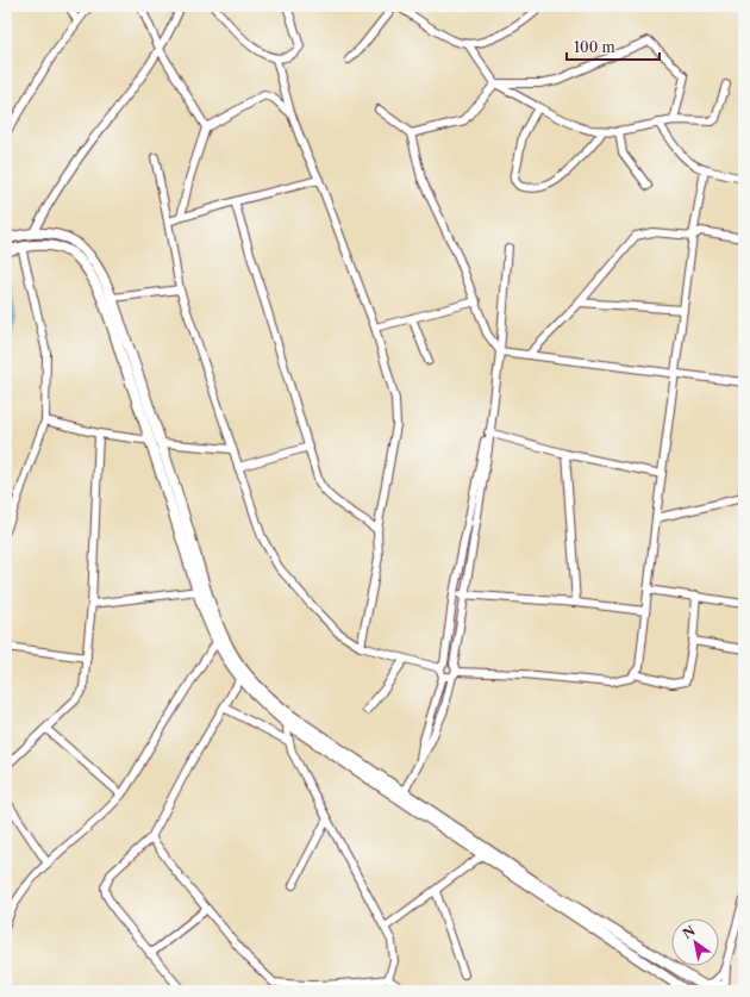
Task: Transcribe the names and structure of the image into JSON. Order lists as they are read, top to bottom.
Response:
{
  "scale_bar": "100 m",
  "north": "top left"
}
